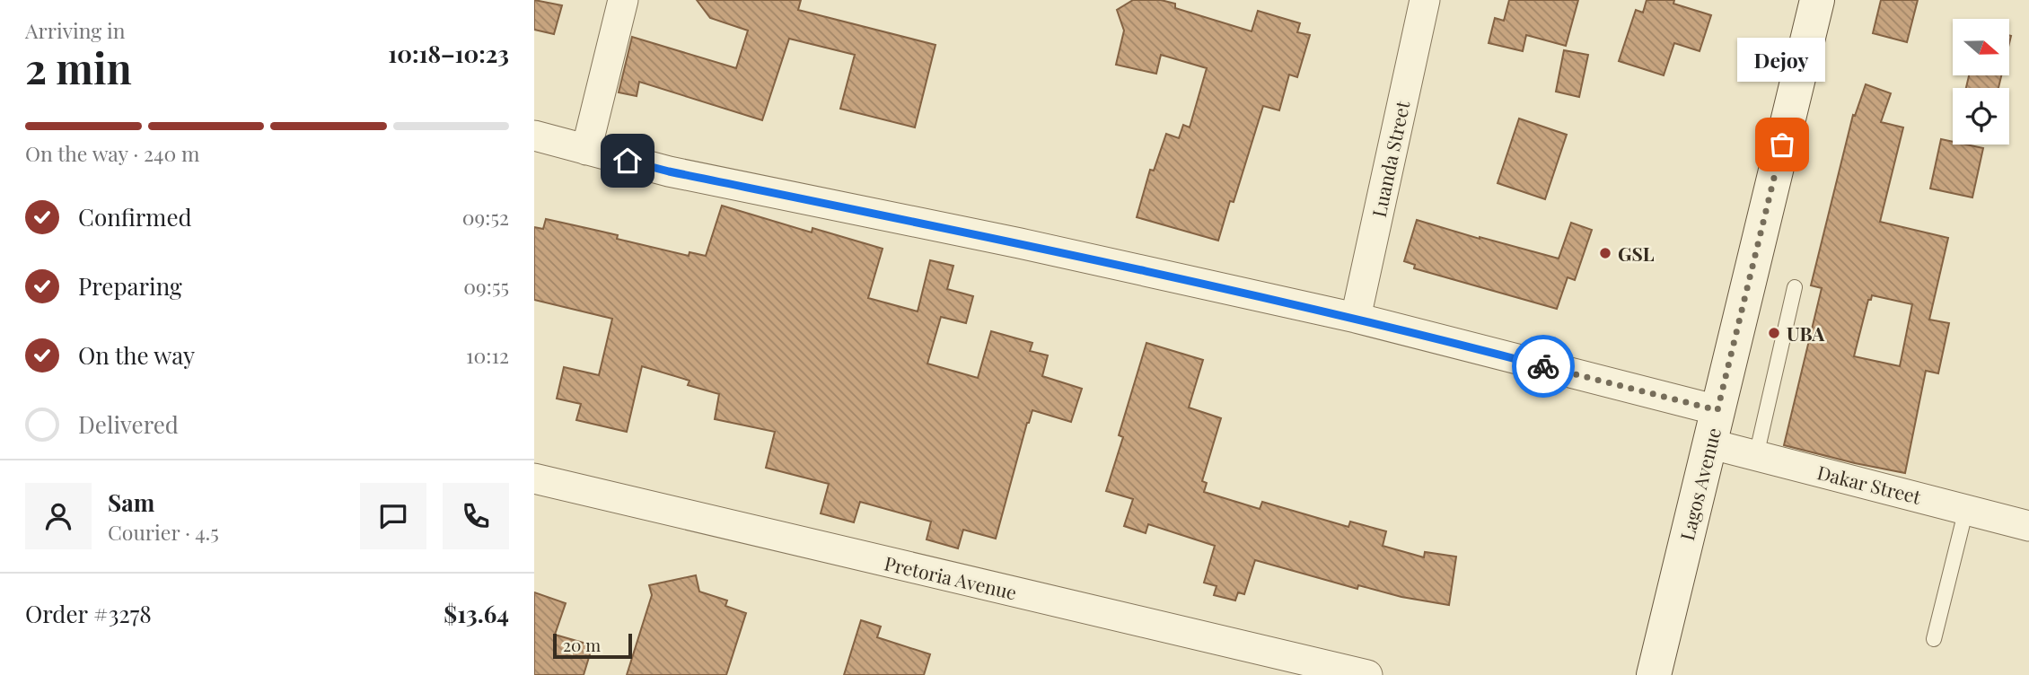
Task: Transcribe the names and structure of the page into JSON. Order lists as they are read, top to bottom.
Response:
{
  "streets": {
    "street": [
      "Luanda Street",
      "Lagos Avenue",
      "Dakar Street",
      "Pretoria Avenue"
    ]
  },
  "crossings": [
    ["Lagos Avenue", "Dakar Street"]
  ],
  "places": ["Dejoy", "GSL", "UBA"],
  "scale_bar": "20 m",
  "north": "right",
  "page": {
    "heading": ["2 min", "Arriving in", "10:18–10:23"],
    "panel": [
      "Sam",
      "Courier · 4.5",
      "Order #3278",
      "$13.64"
    ],
    "bubble": "Dejoy",
    "bar": "On the way · 240 m",
    "list": [
      ["Confirmed", "09:52"],
      ["Preparing", "09:55"],
      ["On the way", "10:12"],
      "Delivered"
    ],
    "scale": "20 m"
  }
}
